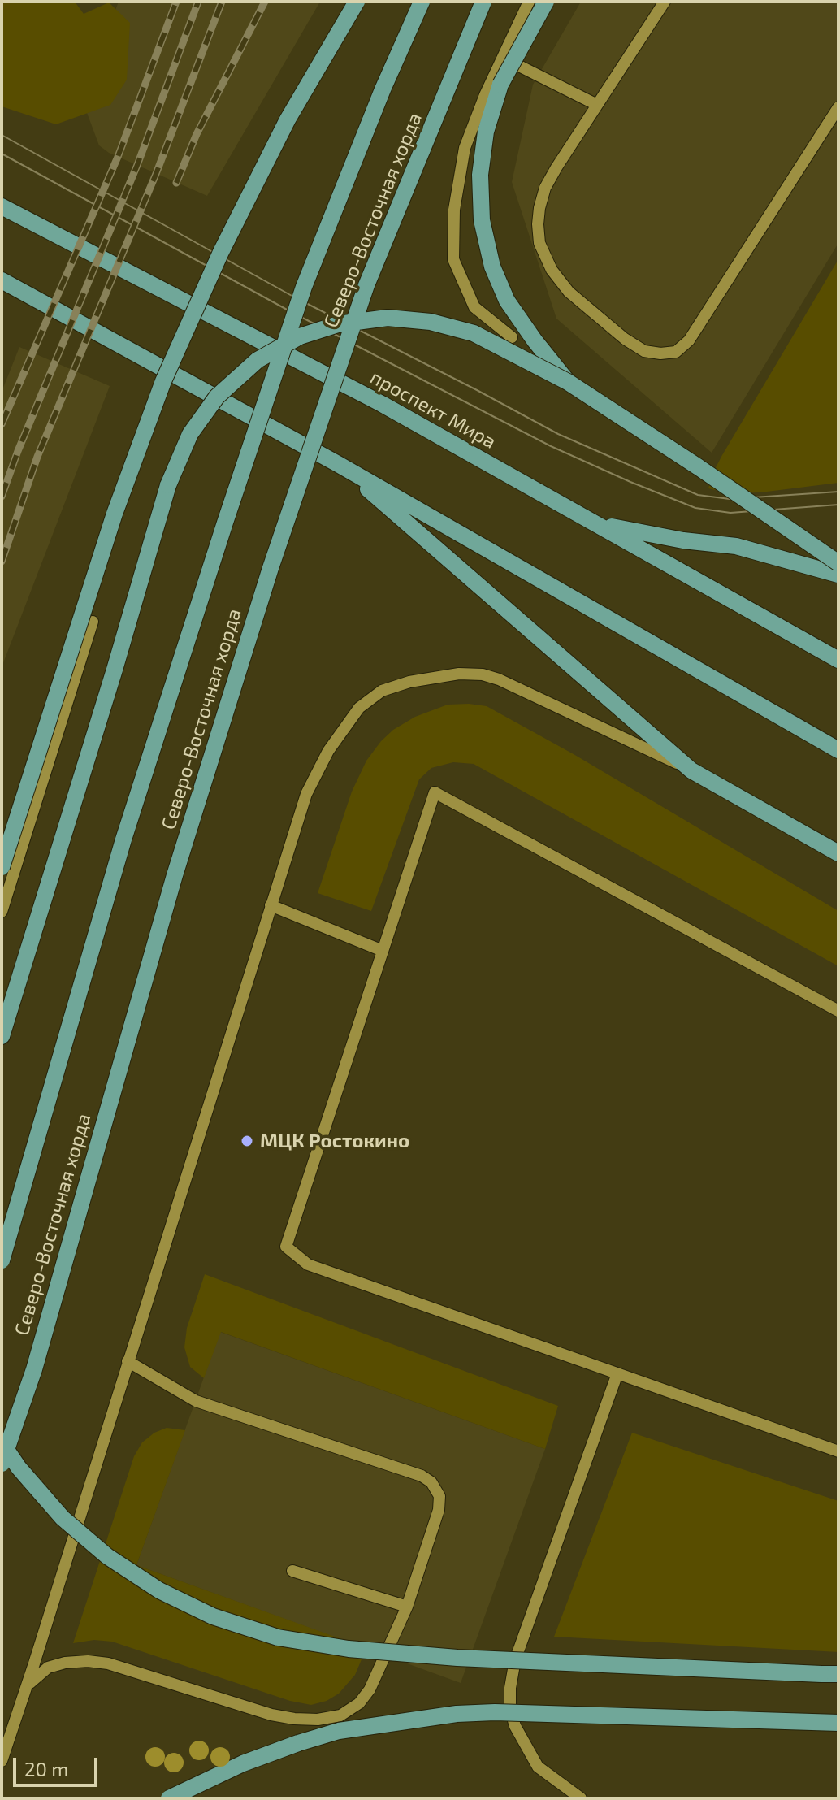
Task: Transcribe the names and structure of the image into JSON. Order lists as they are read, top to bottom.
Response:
{
  "streets": {
    "main road": ["Северо-Восточная хорда", "проспект Мира"]
  },
  "places": ["МЦК Ростокино"],
  "scale_bar": "20 m"
}
